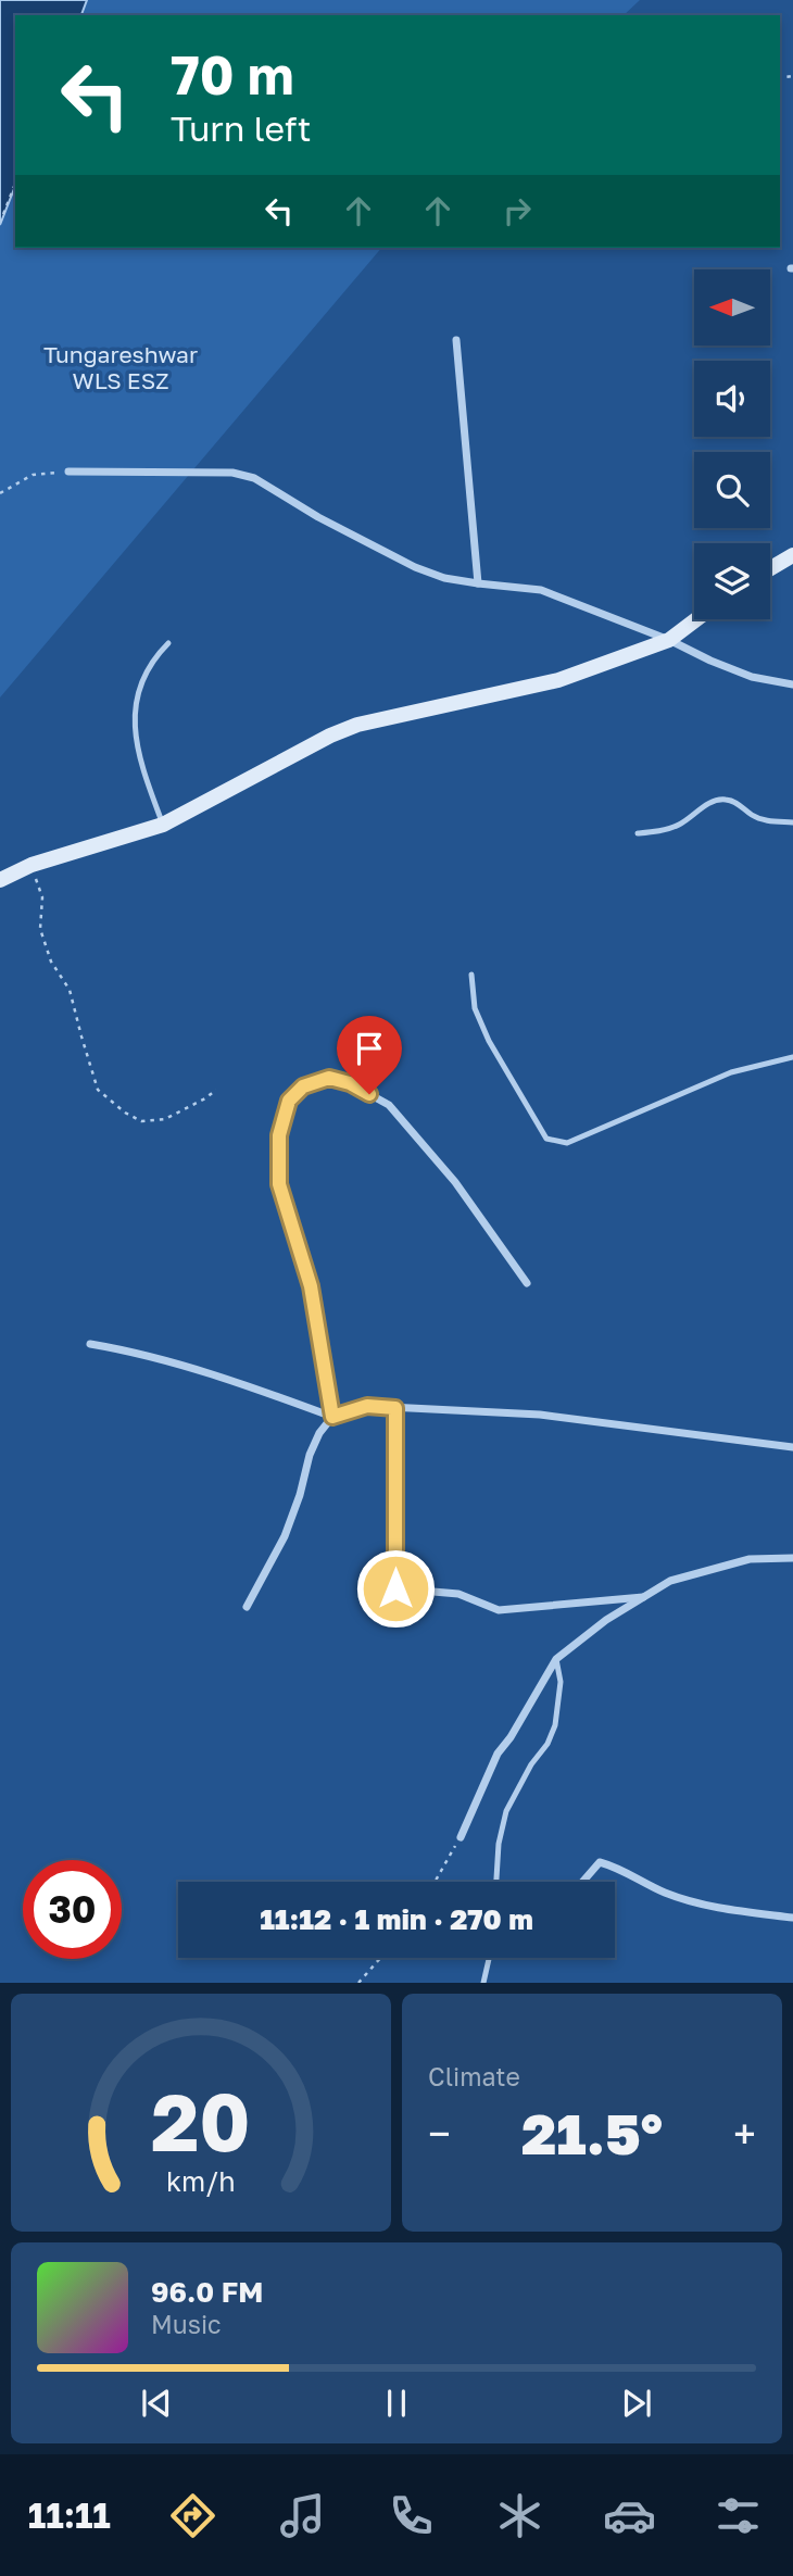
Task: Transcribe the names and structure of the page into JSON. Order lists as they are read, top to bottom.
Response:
{
  "parks": ["Tungareshwar WLS ESZ"],
  "north": "left",
  "page": {
    "turn": ["70 m", "Turn left"],
    "limit": "30",
    "trip": "11:12 · 1 min · 270 m",
    "tile": "Climate",
    "heat": ["−", "21.5°", "+"],
    "song": ["96.0 FM", "Music"],
    "tabs": "11:11",
    "gauge": ["20", "km/h"]
  }
}
